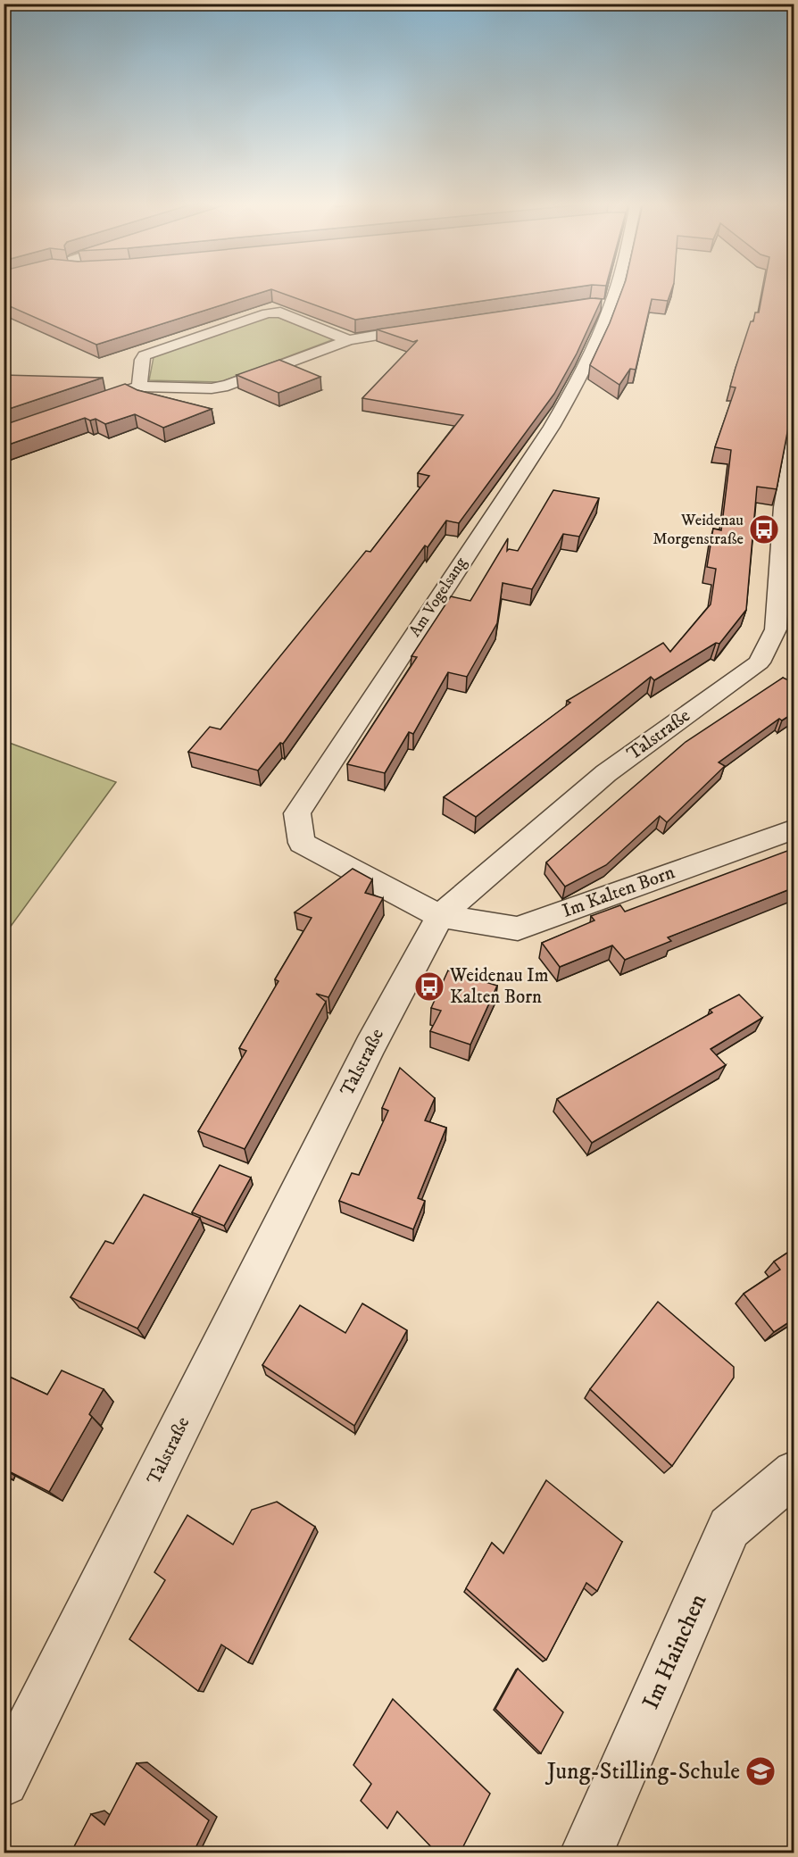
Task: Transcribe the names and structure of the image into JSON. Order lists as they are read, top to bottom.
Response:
{
  "streets": {
    "street": [
      "Am Vogelsang",
      "Talstraße",
      "Im Kalten Born",
      "Im Hainchen"
    ]
  },
  "crossings": [
    ["Am Vogelsang", "Talstraße"],
    ["Am Vogelsang", "Im Kalten Born"],
    ["Talstraße", "Im Kalten Born"]
  ],
  "places": {
    "bus stop": ["Weidenau Morgenstraße", "Weidenau Im Kalten Born"],
    "school or university": ["Jung-Stilling-Schule"]
  }
}
